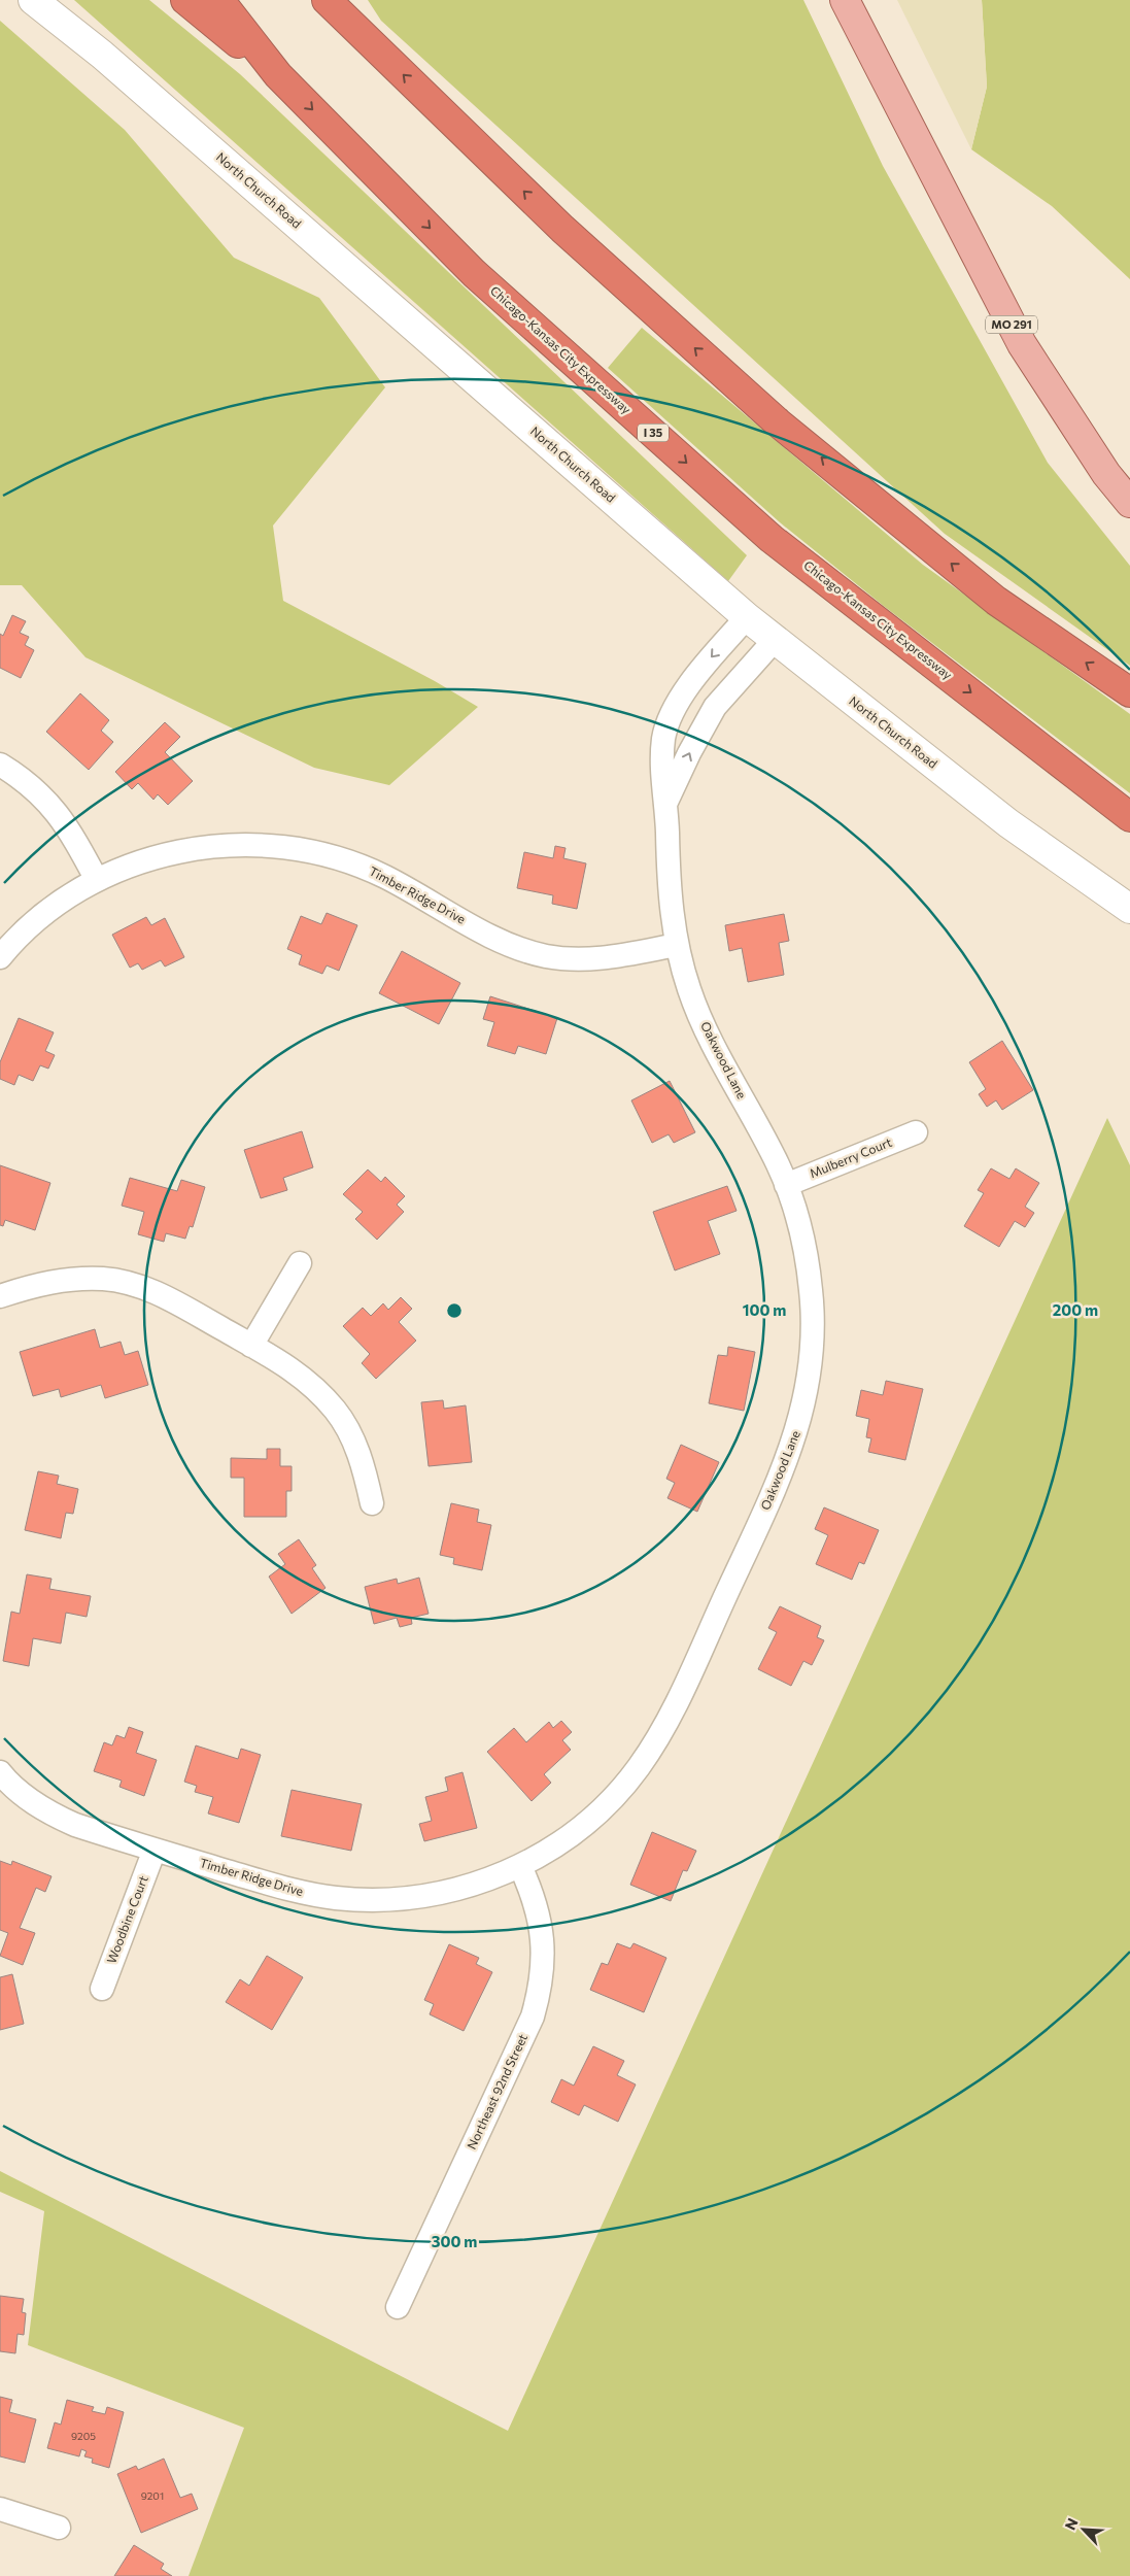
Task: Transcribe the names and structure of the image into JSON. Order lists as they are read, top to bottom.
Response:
{
  "streets": {
    "highway": ["Chicago-Kansas City Expressway", "I 35"],
    "main road": ["North Church Road", "MO 291"],
    "street": [
      "Timber Ridge Drive",
      "Oakwood Lane",
      "Mulberry Court",
      "Woodbine Court",
      "Northeast 92nd Street"
    ]
  },
  "crossings": [
    ["North Church Road", "Oakwood Lane"],
    ["Timber Ridge Drive", "Oakwood Lane"],
    ["Timber Ridge Drive", "Woodbine Court"],
    ["Timber Ridge Drive", "Northeast 92nd Street"],
    ["Oakwood Lane", "Mulberry Court"],
    ["Oakwood Lane", "Northeast 92nd Street"]
  ],
  "house_numbers": ["9205", "9201"],
  "north": "top left",
  "rings": ["100 m", "200 m", "300 m"]
}
